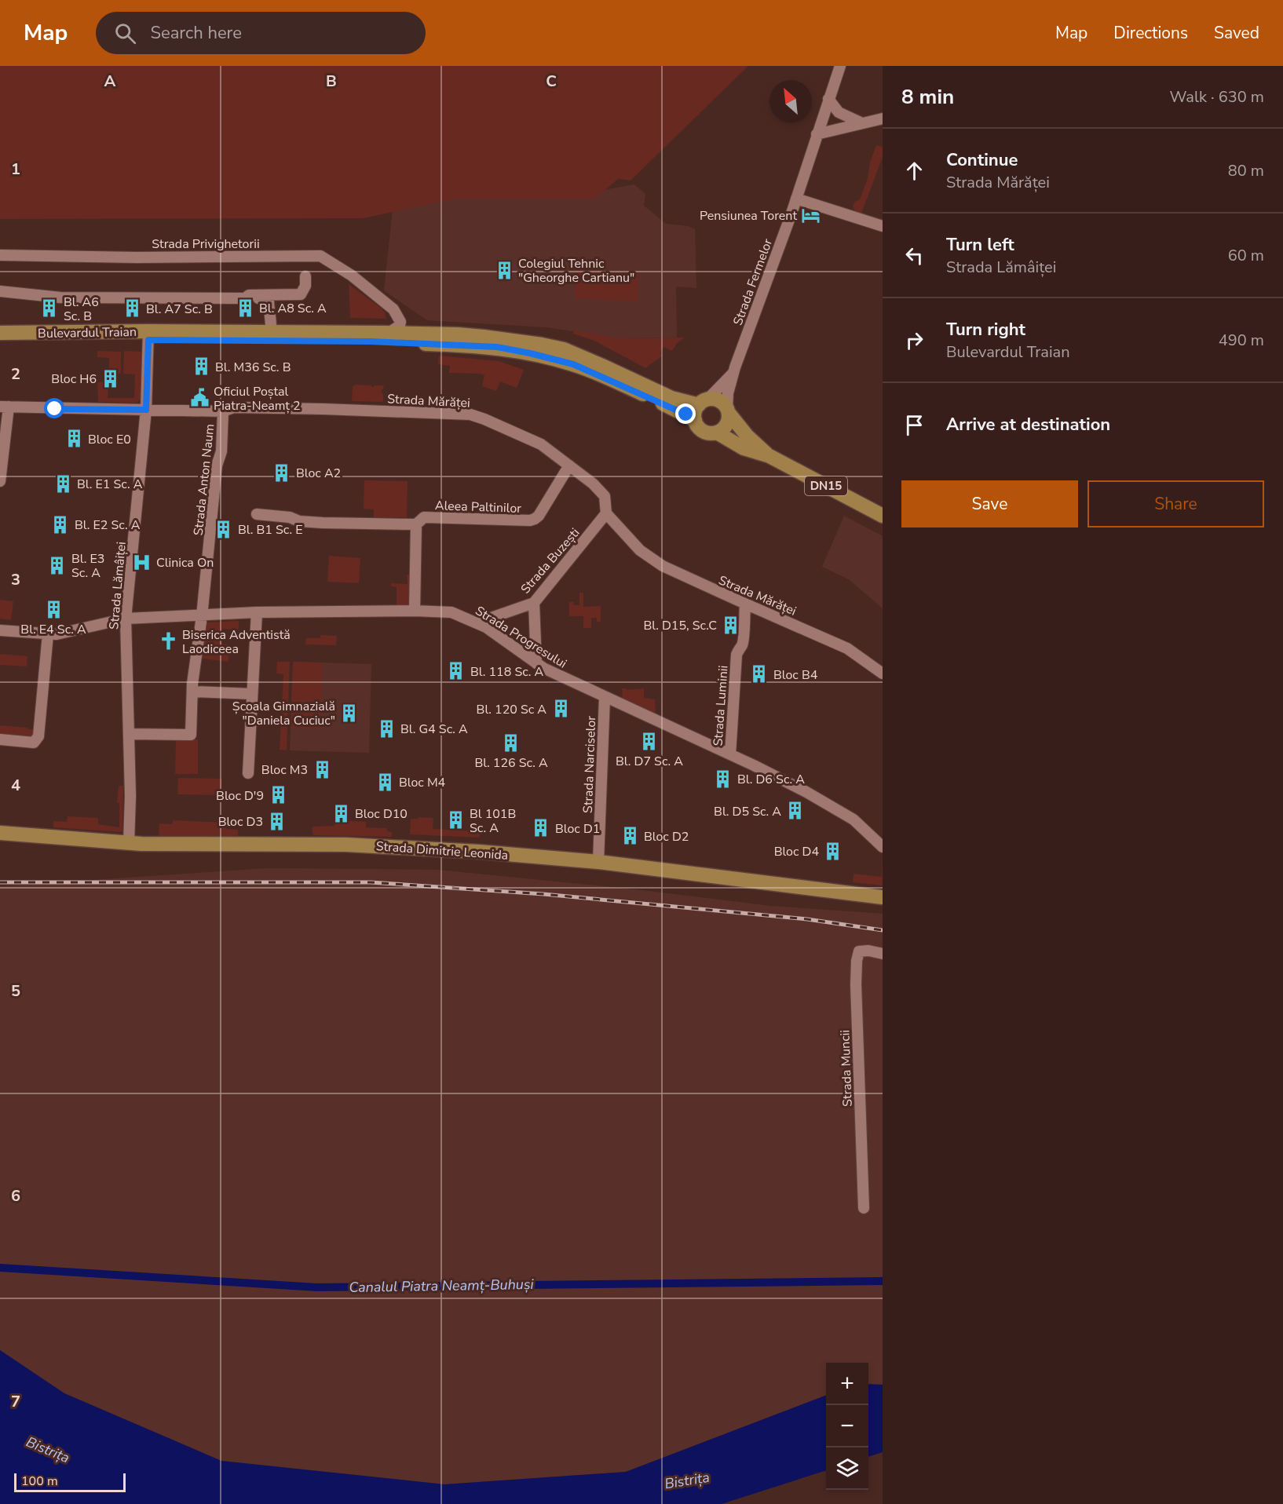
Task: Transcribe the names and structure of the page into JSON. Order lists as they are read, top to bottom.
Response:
{
  "streets": {
    "main road": ["Bulevardul Traian", "DN15", "Strada Dimitrie Leonida"],
    "street": [
      "Strada Privighetorii",
      "Strada Fermelor",
      "Strada Mărăței",
      "Strada Anton Naum",
      "Aleea Paltinilor",
      "Strada Buzești",
      "Strada Lămâiței",
      "Strada Progresului",
      "Strada Luminii",
      "Strada Narciselor",
      "Strada Muncii"
    ]
  },
  "crossings": [
    ["Strada Privighetorii", "Bulevardul Traian"],
    ["Strada Fermelor", "Bulevardul Traian"],
    ["Strada Fermelor", "DN15"],
    ["Bulevardul Traian", "DN15"],
    ["Bulevardul Traian", "Strada Lămâiței"],
    ["Strada Mărăței", "Strada Anton Naum"],
    ["Strada Mărăței", "Aleea Paltinilor"],
    ["Strada Mărăței", "Strada Buzești"],
    ["Strada Mărăței", "Strada Lămâiței"],
    ["Strada Mărăței", "Strada Luminii"],
    ["Strada Anton Naum", "Strada Lămâiței"],
    ["Strada Anton Naum", "Strada Progresului"],
    ["Strada Buzești", "Strada Progresului"],
    ["Strada Lămâiței", "Strada Progresului"],
    ["Strada Lămâiței", "Strada Dimitrie Leonida"],
    ["Strada Progresului", "Strada Luminii"],
    ["Strada Progresului", "Strada Narciselor"],
    ["Strada Narciselor", "Strada Dimitrie Leonida"]
  ],
  "water": ["Canalul Piatra Neamț-Buhuși", "Bistrița"],
  "places": {
    "hotel": ["Pensiunea Torent"],
    "building": [
      "Colegiul Tehnic \"Gheorghe Cartianu\"",
      "Bl. A8 Sc. A",
      "Bl. A6 Sc. B",
      "Bl. A7 Sc. B",
      "Bl. M36 Sc. B",
      "Bloc H6",
      "Bloc E0",
      "Bloc A2",
      "Bl. E1 Sc. A",
      "Bl. E2 Sc. A",
      "Bl. B1 Sc. E",
      "Bl. E3 Sc. A",
      "Bl. E4 Sc. A",
      "Bl. D15, Sc.C",
      "Bl. 118 Sc. A",
      "Bloc B4",
      "Bl. 120 Sc A",
      "Școala Gimnazială \"Daniela Cuciuc\"",
      "Bl. G4 Sc. A",
      "Bl. D7 Sc. A",
      "Bl. 126 Sc. A",
      "Bloc M3",
      "Bl. D6 Sc. A",
      "Bloc M4",
      "Bloc D'9",
      "Bl. D5 Sc. A",
      "Bloc D10",
      "Bl 101B Sc. A",
      "Bloc D3",
      "Bloc D1",
      "Bloc D2",
      "Bloc D4"
    ],
    "public building": ["Oficiul Poștal Piatra-Neamț 2"],
    "hospital": ["Clinica On"],
    "church": ["Biserica Adventistă Laodiceea"]
  },
  "scale_bar": "100 m",
  "north": "top left",
  "page": {
    "header": "Map",
    "search": "Search here",
    "nav": ["Map", "Directions", "Saved"],
    "heading": ["8 min", "Walk · 630 m"],
    "list": [
      ["Continue", "Strada Mărăței", "80 m"],
      ["Turn left", "Strada Lămâiței", "60 m"],
      ["Turn right", "Bulevardul Traian", "490 m"],
      "Arrive at destination"
    ],
    "buttons": ["Save", "Share"],
    "map_buttons": ["+", "−"],
    "scale": "100 m"
  },
  "grid": {
    "columns": ["A", "B", "C"],
    "rows": [
      "1",
      "2",
      "3",
      "4",
      "5",
      "6",
      "7"
    ]
  }
}
